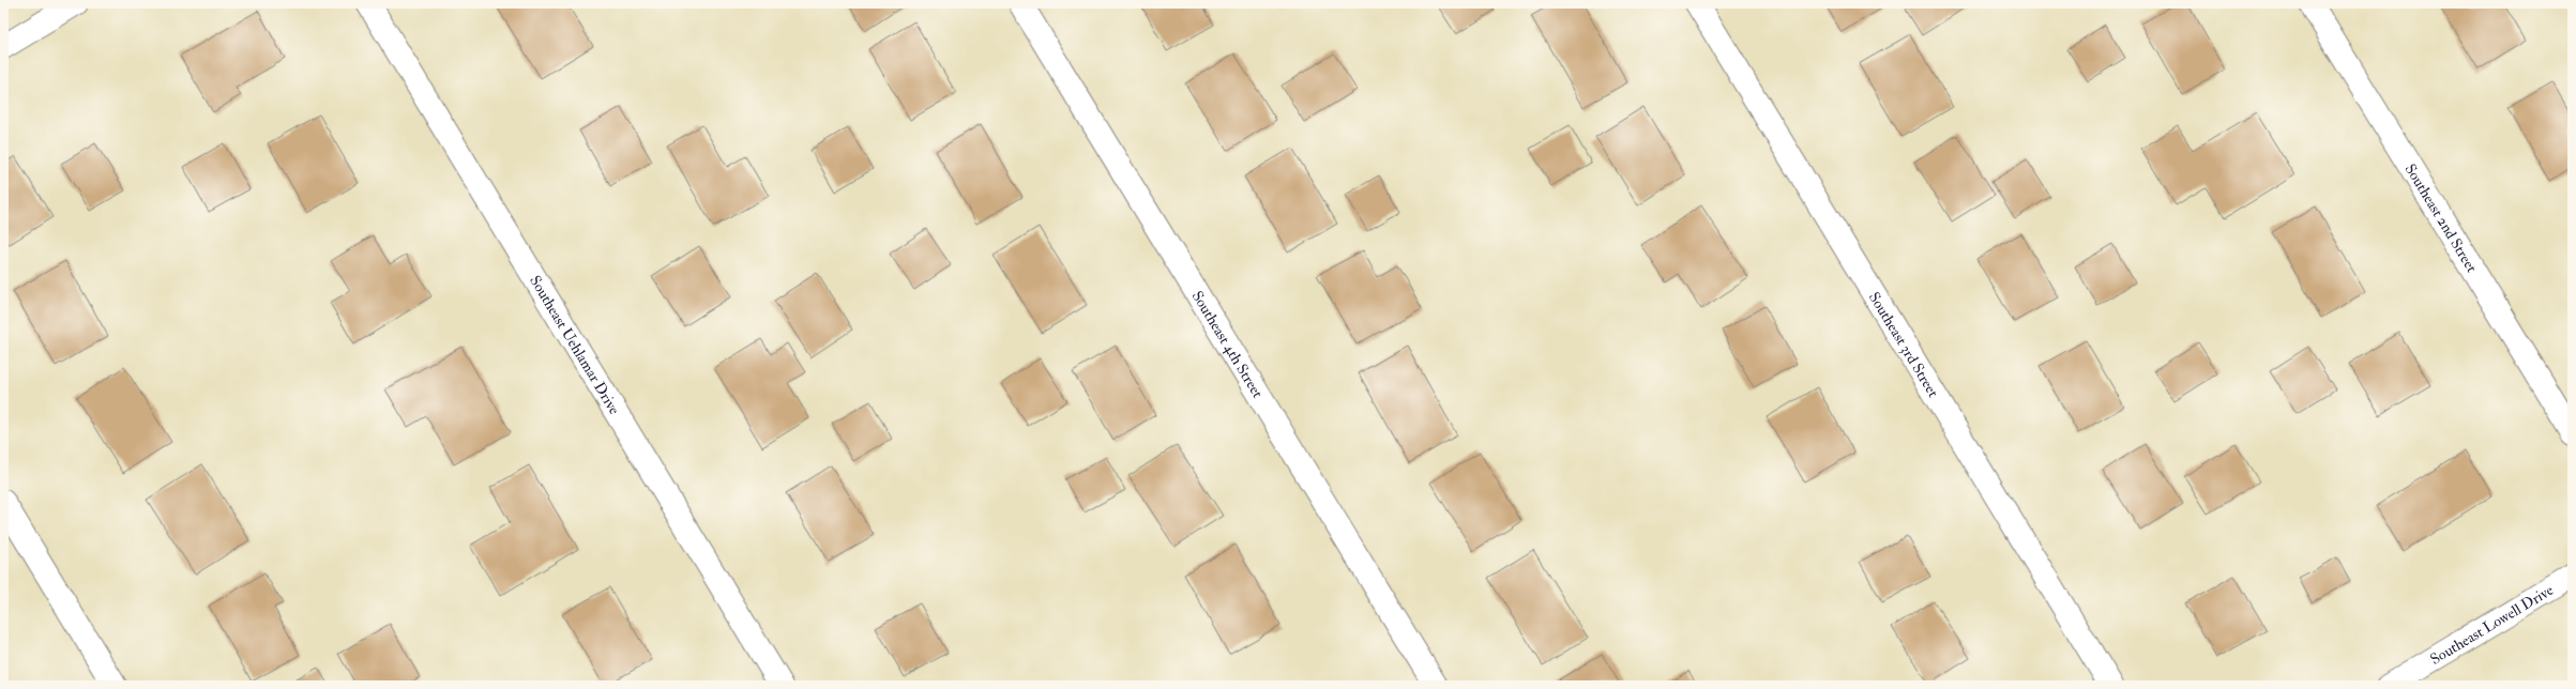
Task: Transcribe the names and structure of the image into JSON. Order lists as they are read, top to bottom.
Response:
{
  "streets": {
    "street": [
      "Southeast 2nd Street",
      "Southeast Uehlamar Drive",
      "Southeast 4th Street",
      "Southeast 3rd Street",
      "Southeast Lowell Drive"
    ]
  }
}
